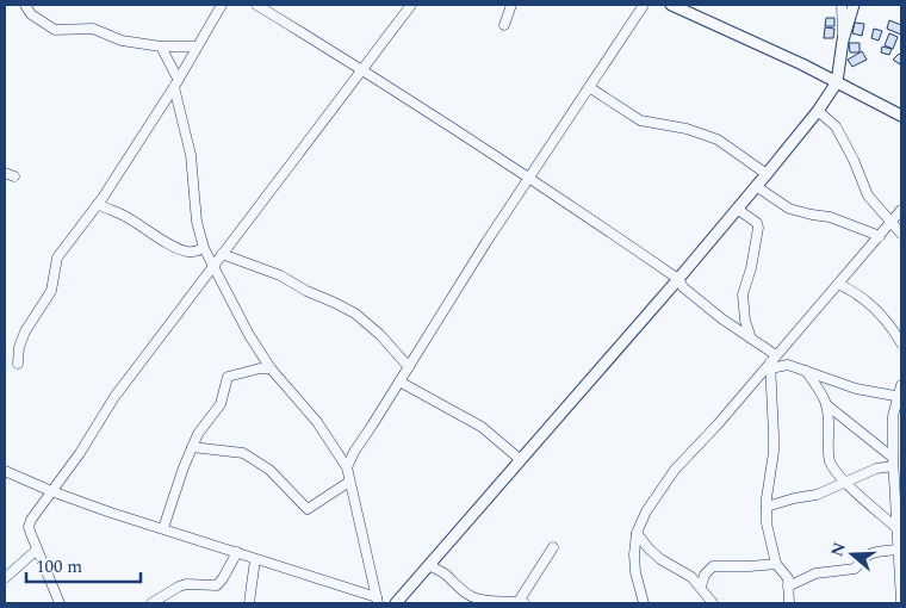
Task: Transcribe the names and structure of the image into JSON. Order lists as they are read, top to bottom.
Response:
{
  "scale_bar": "100 m",
  "north": "left"
}
